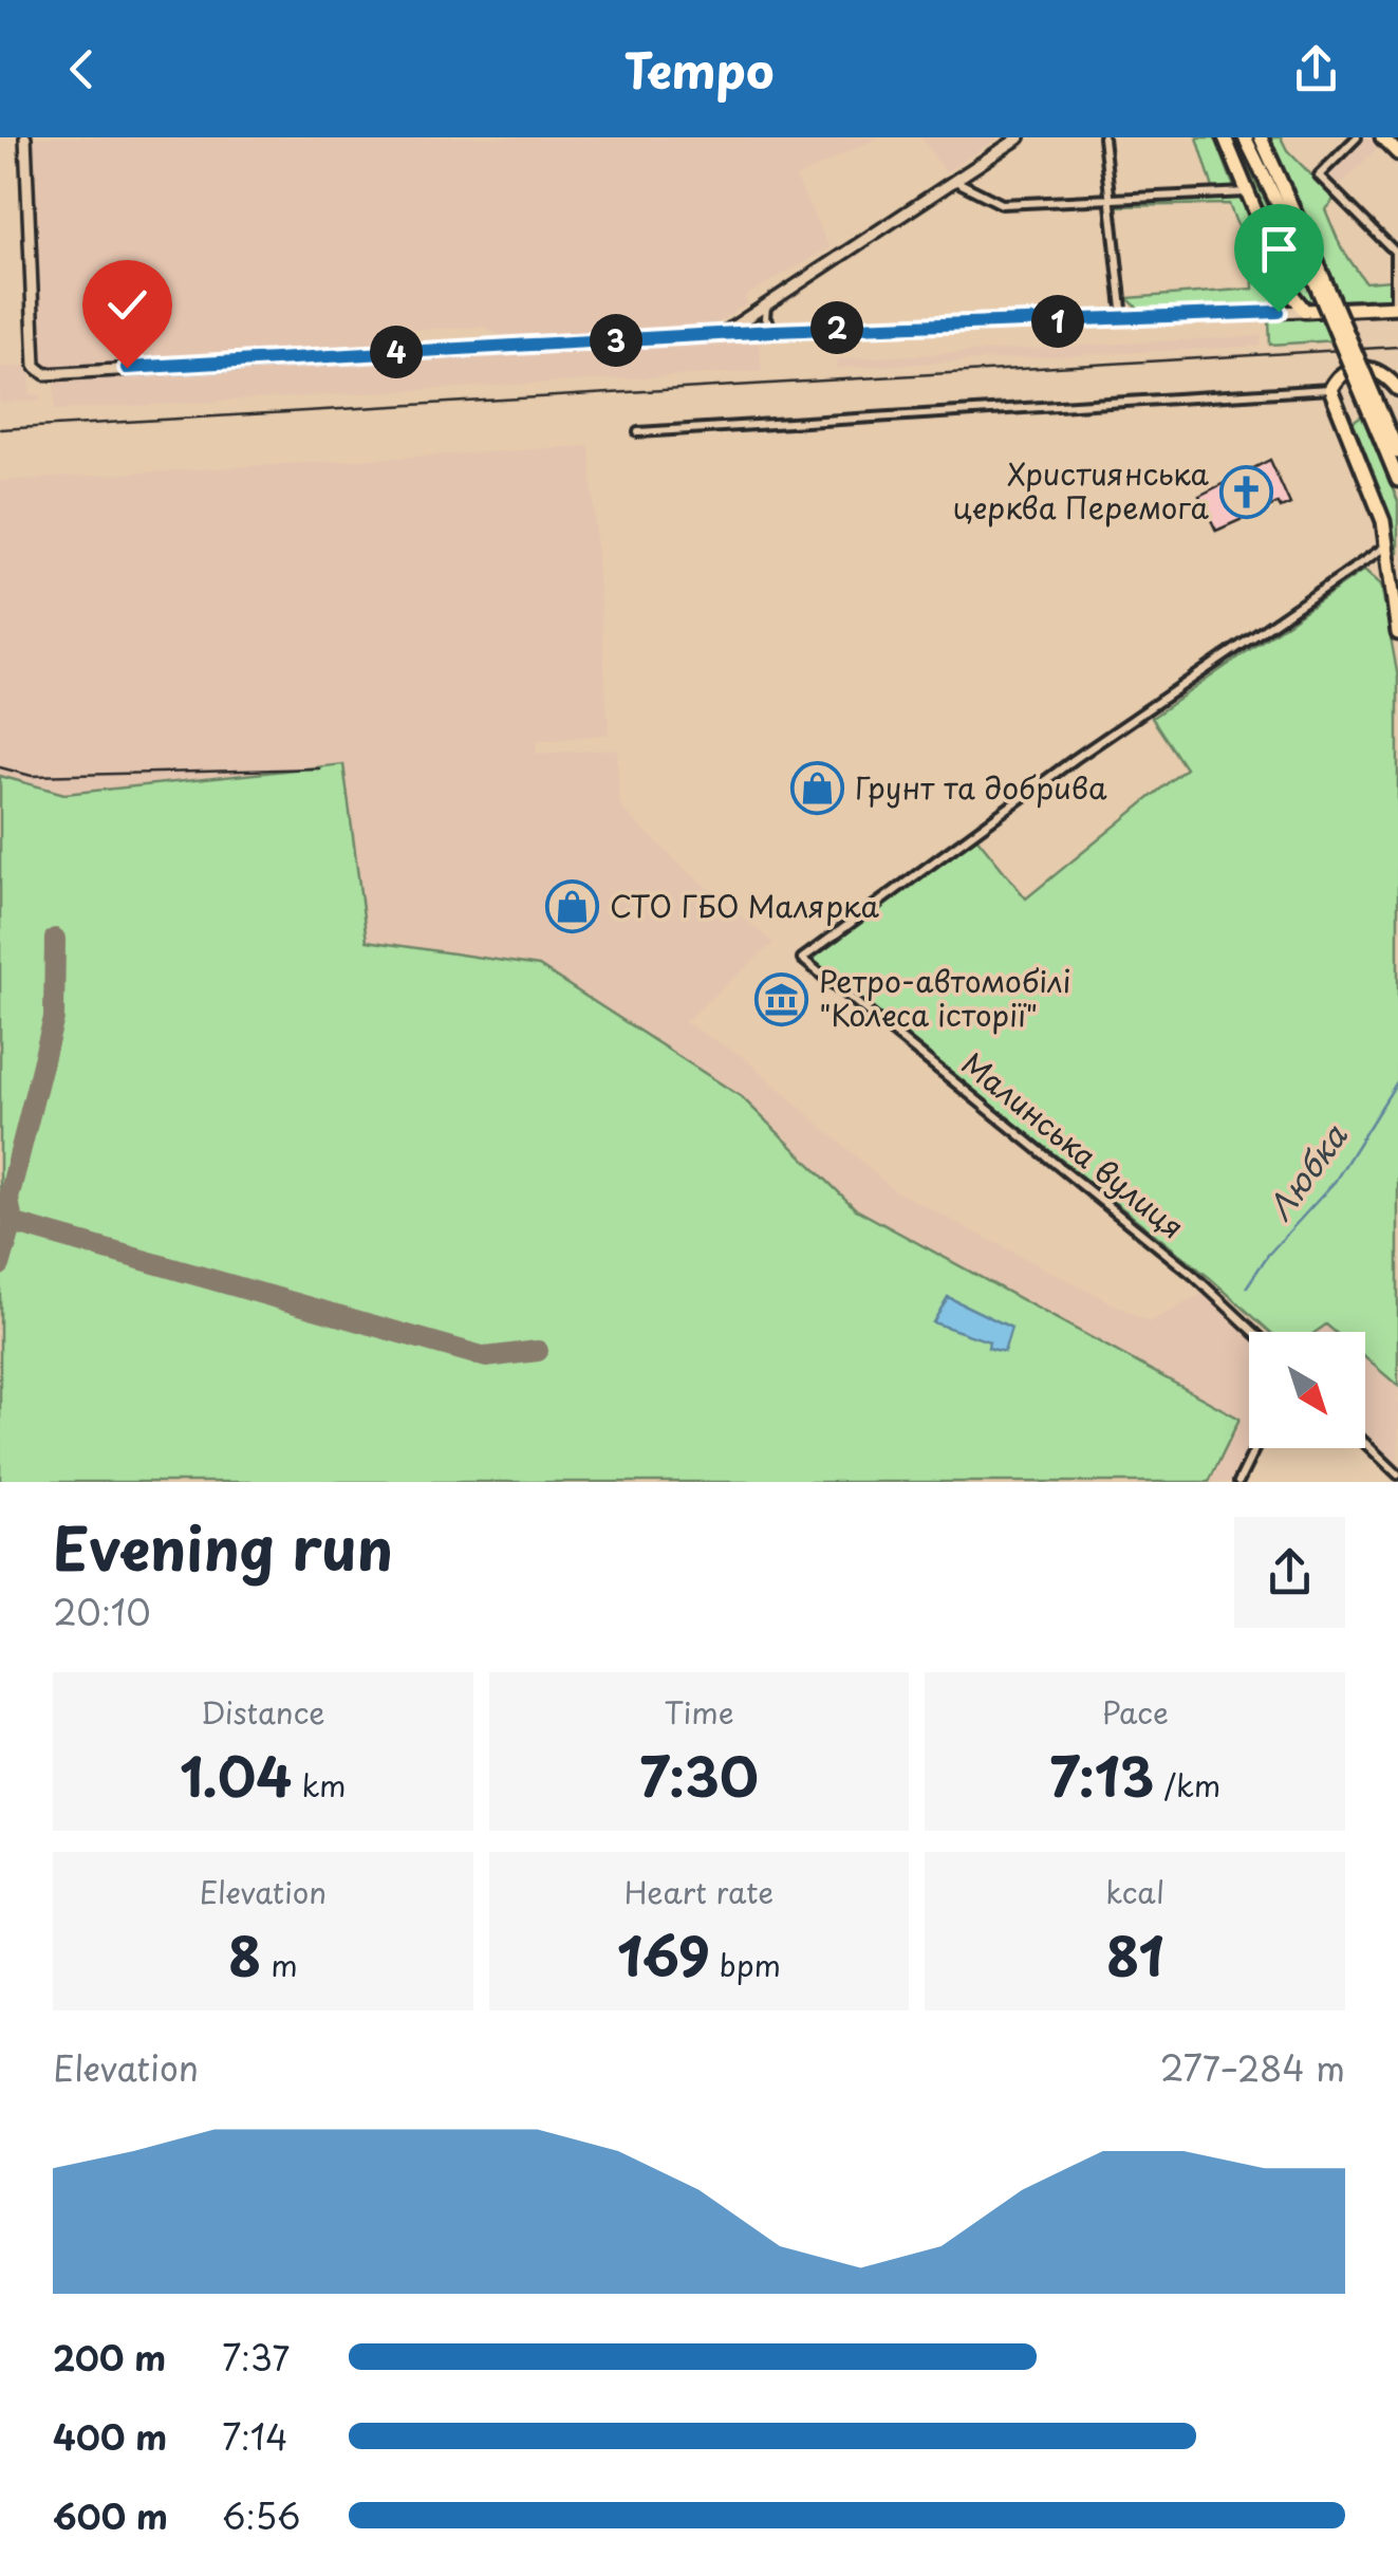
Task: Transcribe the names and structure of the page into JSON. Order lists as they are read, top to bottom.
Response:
{
  "streets": {
    "street": ["Малинська вулиця"]
  },
  "water": ["Любка"],
  "places": {
    "church": ["Християнська церква Перемога"],
    "shop": ["Грунт та добрива", "СТО ГБО Малярка"],
    "museum": ["Ретро-автомобілі \"Колеса історії\""]
  },
  "north": "bottom right",
  "page": {
    "header": "Tempo",
    "pins": [
      "1",
      "2",
      "3",
      "4"
    ],
    "heading": ["Evening run", "20:10"],
    "stats": [
      ["Distance", "1.04 km"],
      ["Time", "7:30"],
      ["Pace", "7:13 /km"],
      ["Elevation", "8 m"],
      ["Heart rate", "169 bpm"],
      ["kcal", "81"]
    ],
    "chart": ["Elevation", "277–284 m"],
    "list": [
      {
        "name": "200 m",
        "note": "7:37"
      },
      {
        "name": "400 m",
        "note": "7:14"
      },
      {
        "name": "600 m",
        "note": "6:56"
      }
    ]
  }
}
